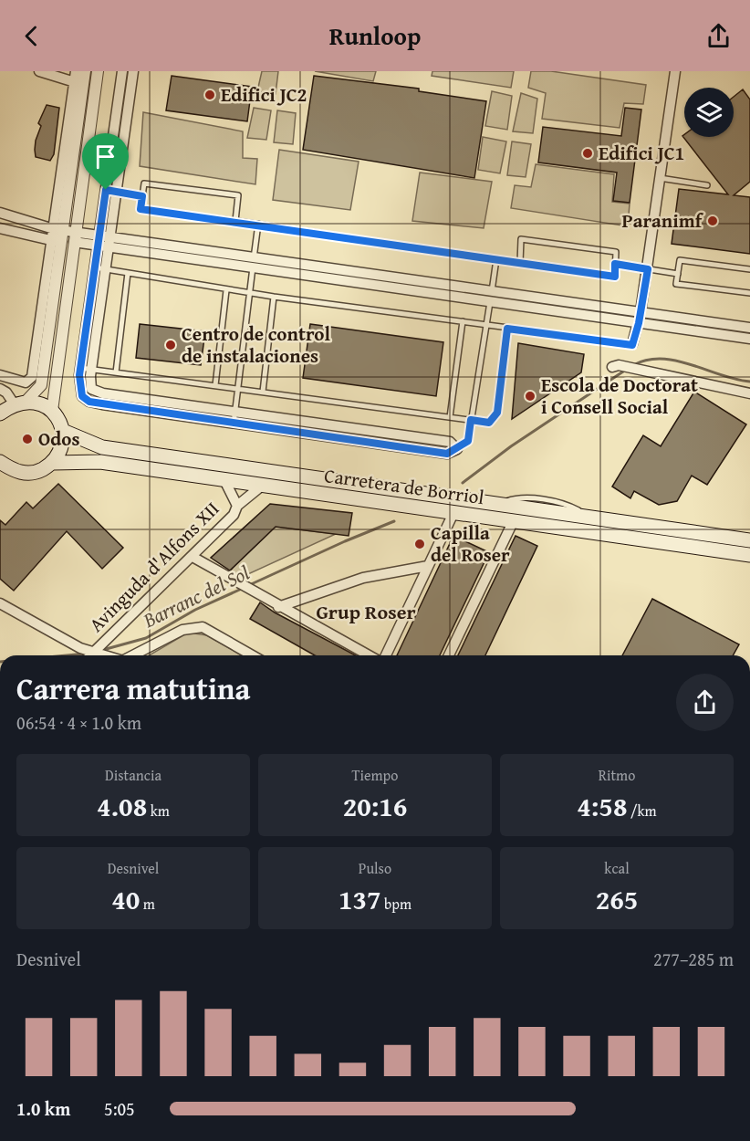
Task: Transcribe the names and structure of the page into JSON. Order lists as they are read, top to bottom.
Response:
{
  "streets": {
    "main road": ["Carretera de Borriol"],
    "street": ["Avinguda d'Alfons XII"]
  },
  "crossings": [
    ["Carretera de Borriol", "Avinguda d'Alfons XII"]
  ],
  "districts": ["Grup Roser"],
  "water": ["Barranc del Sol"],
  "places": [
    "Edifici JC2",
    "Edifici JC1",
    "Paranimf",
    "Centro de control de instalaciones",
    "Escola de Doctorat i Consell Social",
    "Odos",
    "Capilla del Roser"
  ],
  "page": {
    "header": "Runloop",
    "heading": ["Carrera matutina", "06:54 · 4 × 1.0 km"],
    "stats": [
      ["Distancia", "4.08 km"],
      ["Tiempo", "20:16"],
      ["Ritmo", "4:58 /km"],
      ["Desnivel", "40 m"],
      ["Pulso", "137 bpm"],
      ["kcal", "265"]
    ],
    "chart": ["Desnivel", "277–285 m"],
    "list": [
      {
        "name": "1.0 km",
        "note": "5:05"
      }
    ]
  }
}
